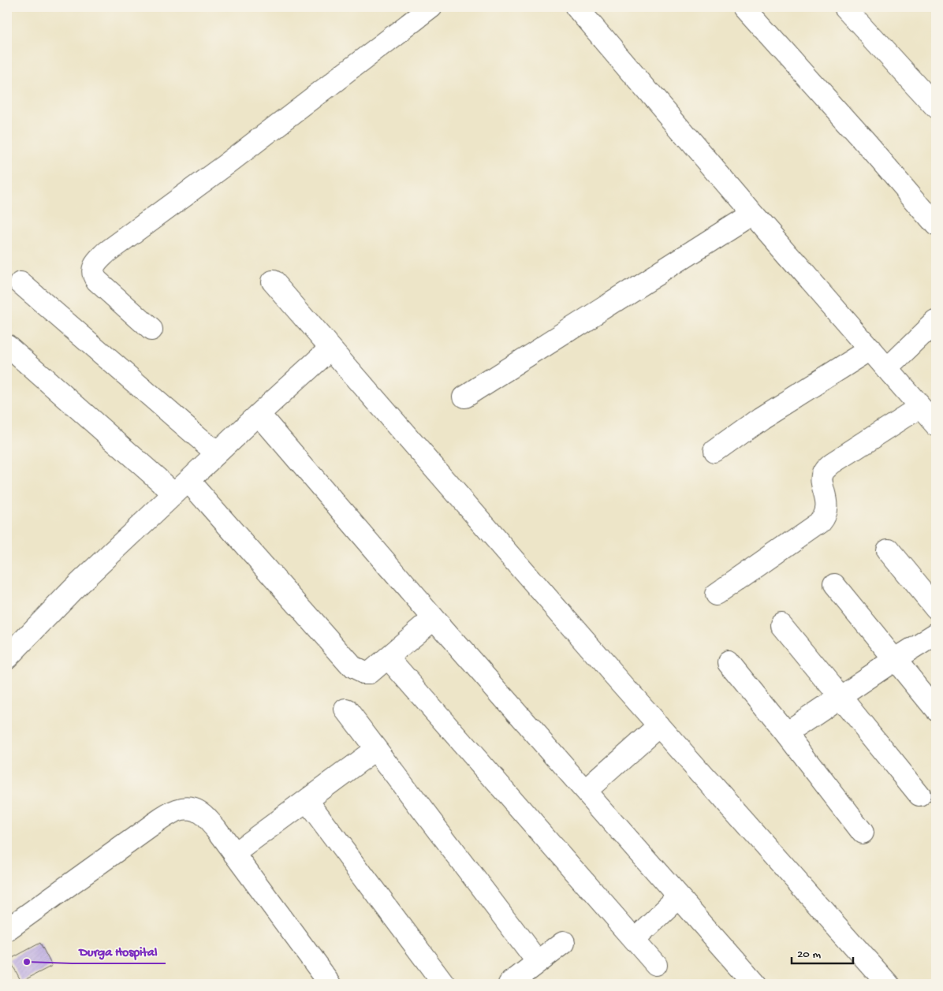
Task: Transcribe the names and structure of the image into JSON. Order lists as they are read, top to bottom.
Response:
{
  "places": ["Durga Hospital"],
  "scale_bar": "20 m"
}
